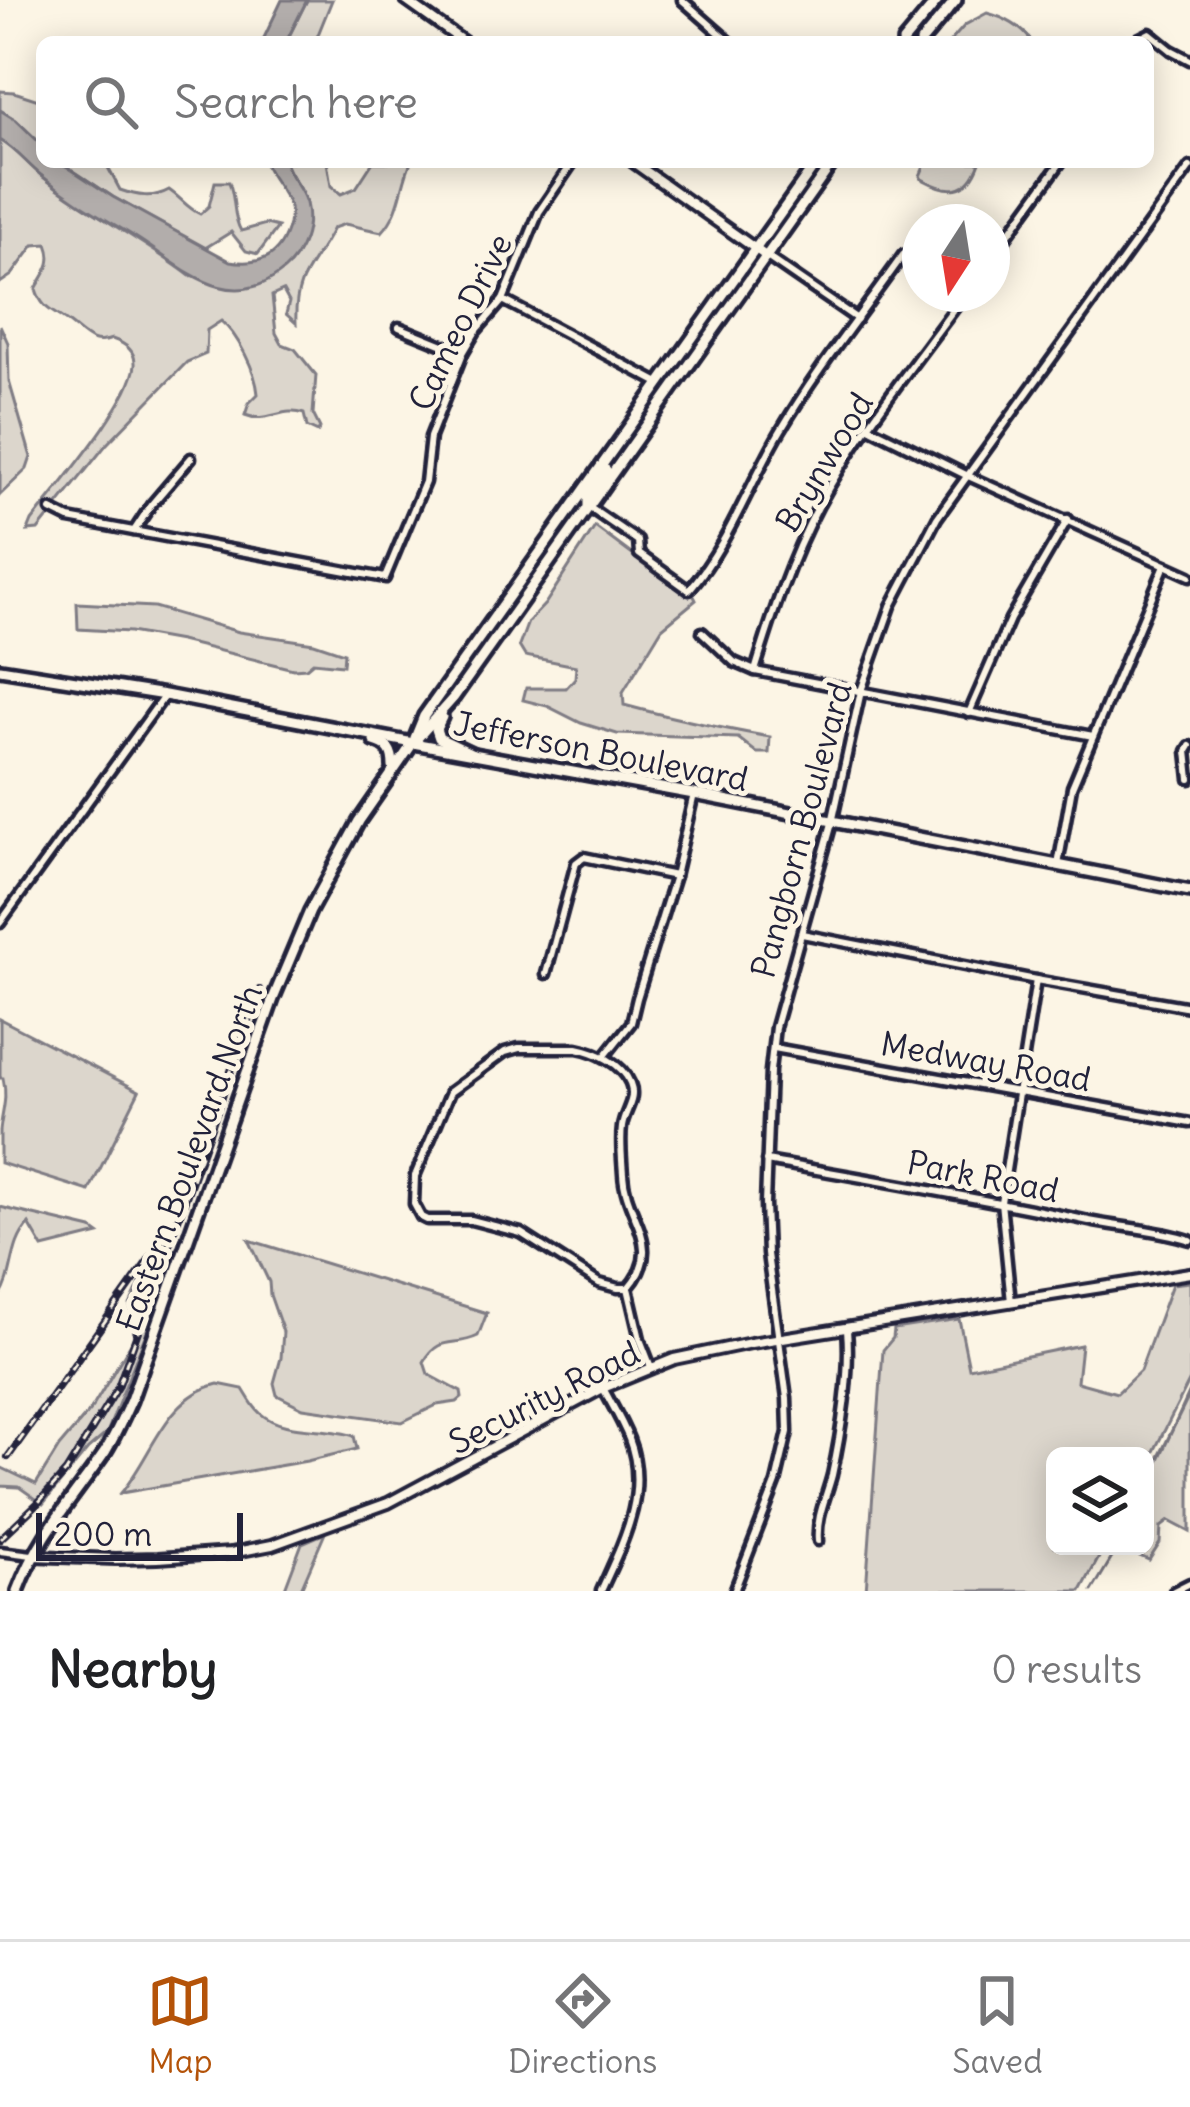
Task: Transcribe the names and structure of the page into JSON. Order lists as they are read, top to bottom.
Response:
{
  "streets": {
    "main road": ["Jefferson Boulevard", "Eastern Boulevard North"],
    "street": [
      "Cameo Drive",
      "Brynwood",
      "Pangborn Boulevard",
      "Medway Road",
      "Park Road",
      "Security Road"
    ]
  },
  "crossings": [
    ["Jefferson Boulevard", "Pangborn Boulevard"],
    ["Jefferson Boulevard", "Eastern Boulevard North"],
    ["Pangborn Boulevard", "Medway Road"],
    ["Pangborn Boulevard", "Park Road"],
    ["Pangborn Boulevard", "Security Road"],
    ["Eastern Boulevard North", "Security Road"]
  ],
  "scale_bar": "200 m",
  "north": "bottom",
  "page": {
    "search": "Search here",
    "scale": "200 m",
    "heading": ["Nearby", "0 results"],
    "nav": ["Map", "Directions", "Saved"]
  }
}
